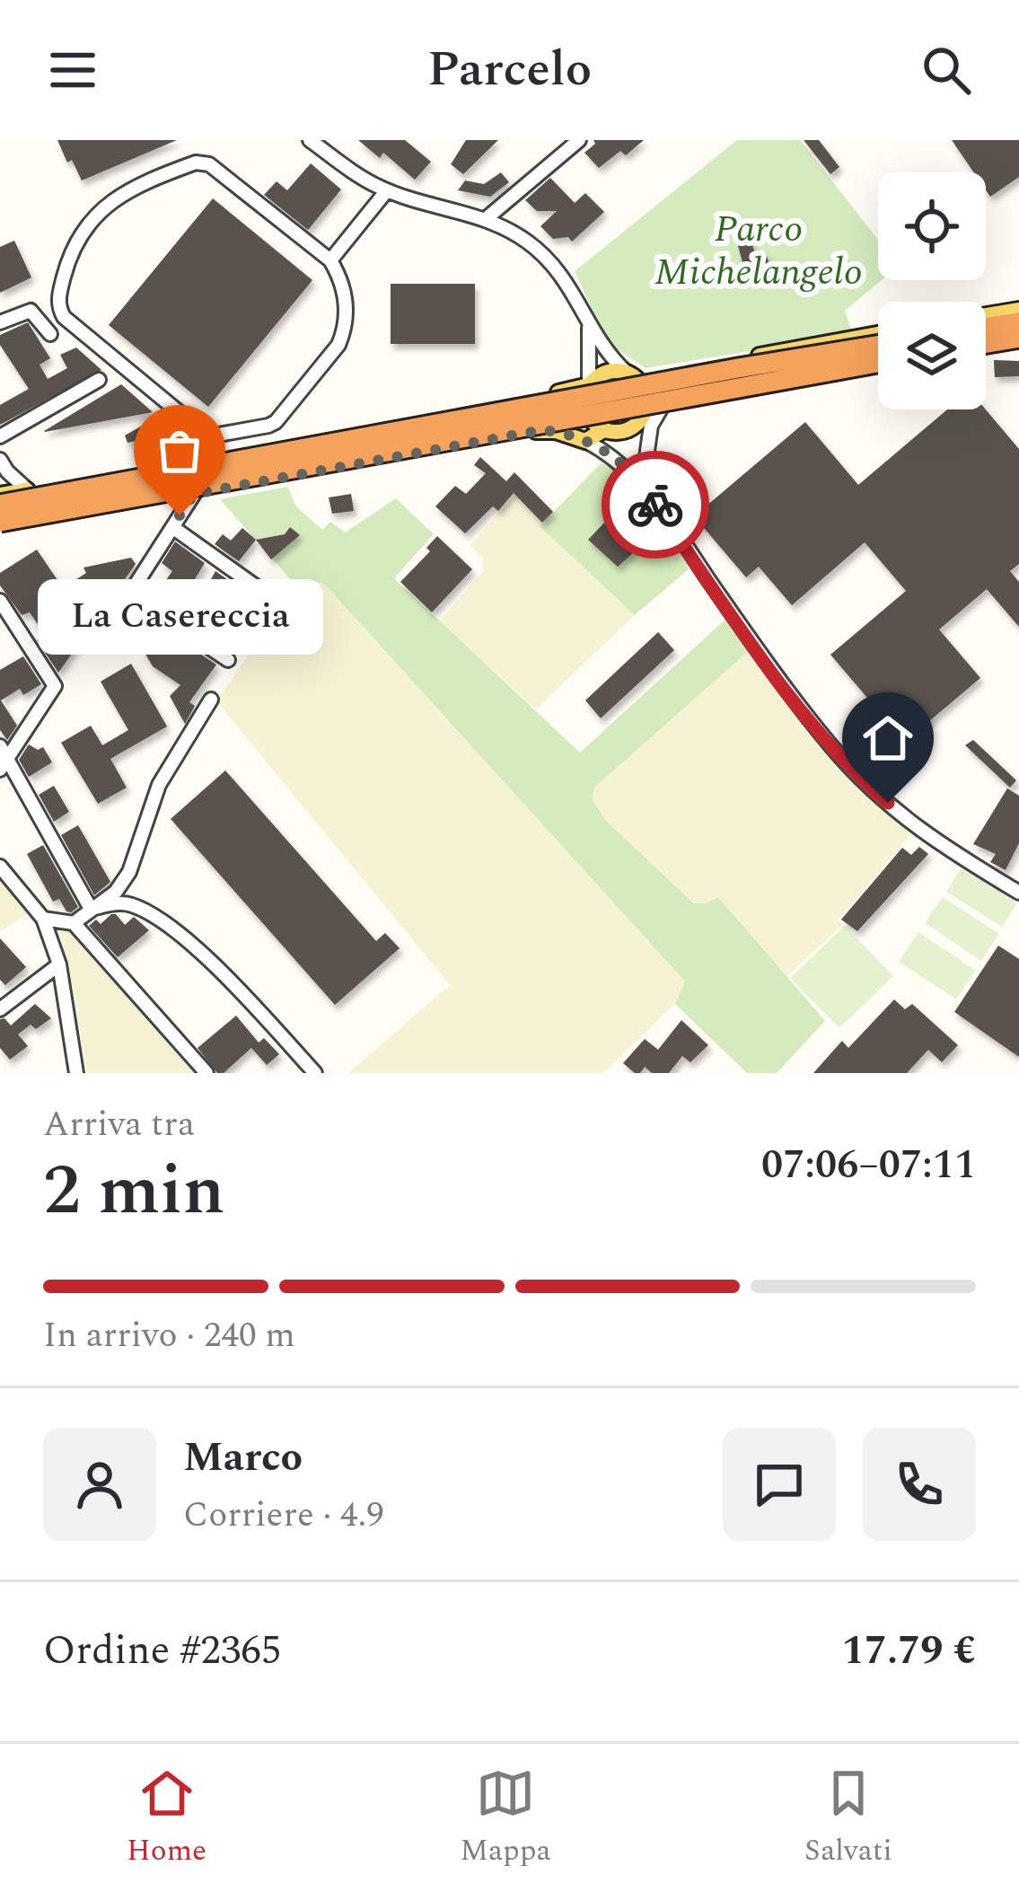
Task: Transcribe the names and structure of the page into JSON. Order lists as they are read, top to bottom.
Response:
{
  "parks": ["Parco Michelangelo"],
  "places": ["La Casereccia"],
  "page": {
    "header": "Parcelo",
    "bubble": "La Casereccia",
    "heading": ["2 min", "Arriva tra", "07:06–07:11"],
    "panel": [
      "Marco",
      "Corriere · 4.9",
      "Ordine #2365",
      "17.79 €"
    ],
    "bar": "In arrivo · 240 m",
    "tabs": ["Home", "Mappa", "Salvati"]
  }
}
